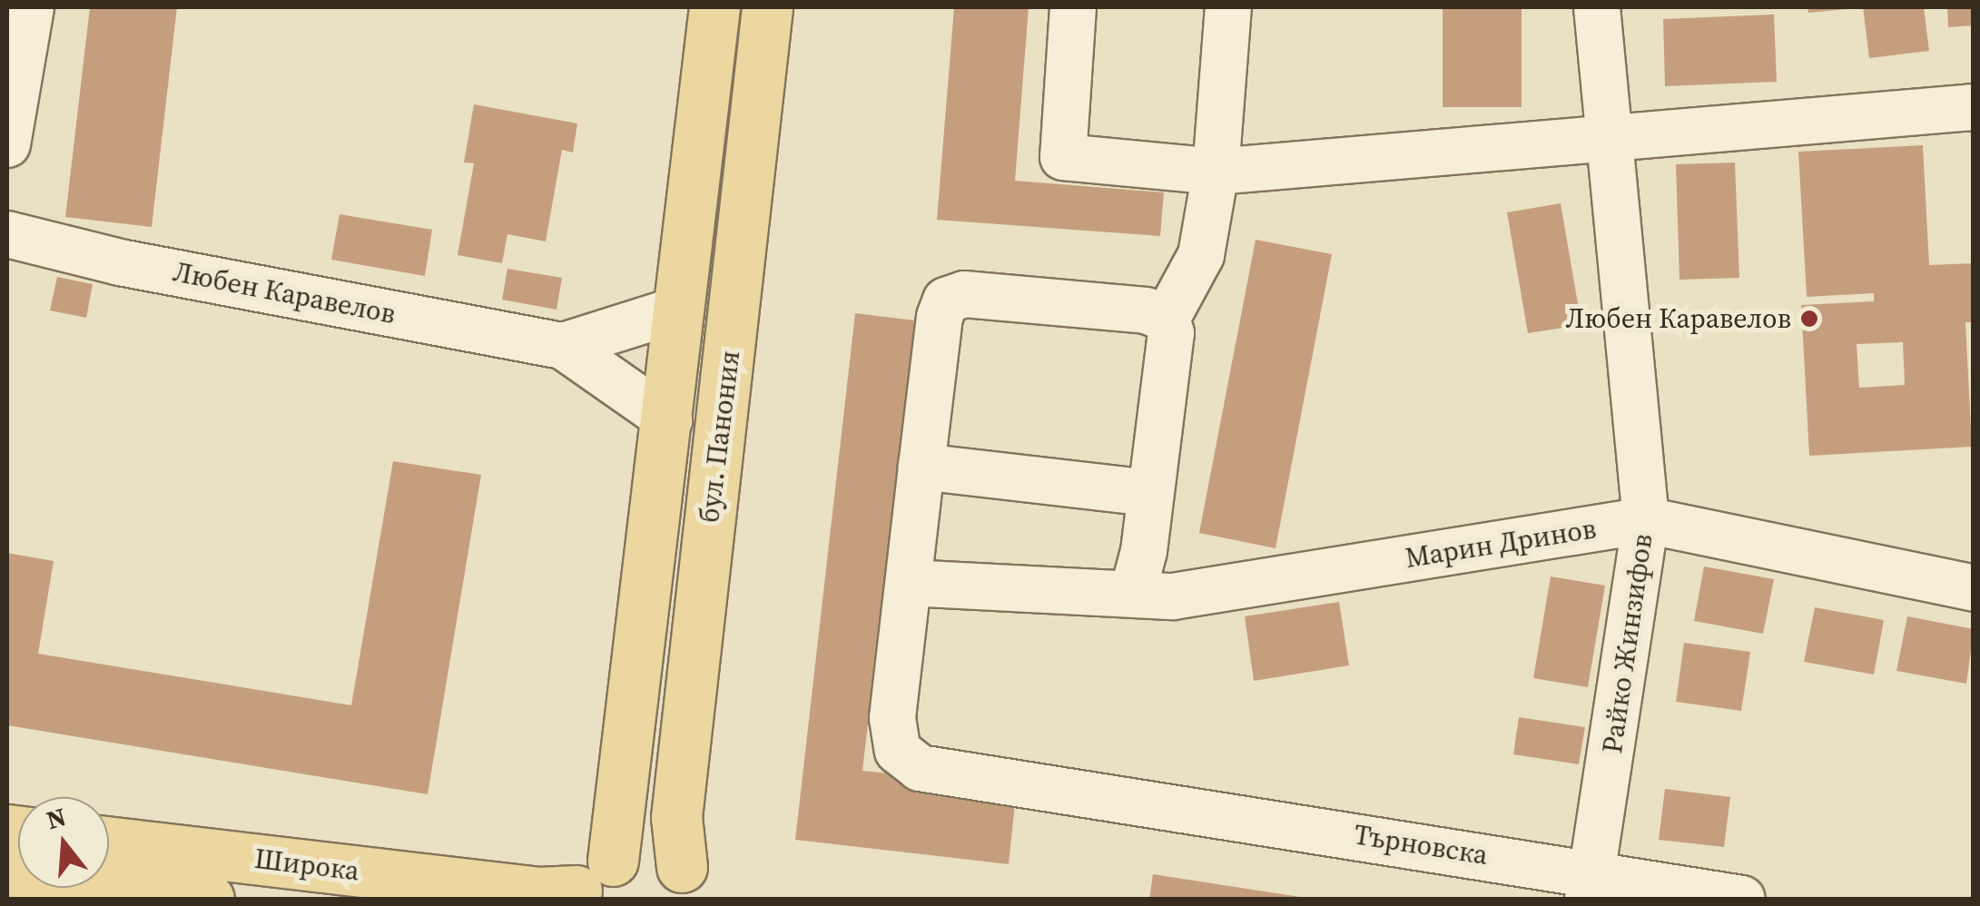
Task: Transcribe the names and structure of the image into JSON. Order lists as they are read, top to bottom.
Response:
{
  "streets": {
    "main road": ["бул. Панония", "Широка"],
    "street": [
      "Любен Каравелов",
      "Марин Дринов",
      "Райко Жинзифов",
      "Търновска"
    ]
  },
  "crossings": [
    ["Любен Каравелов", "бул. Панония"],
    ["бул. Панония", "Широка"],
    ["Марин Дринов", "Райко Жинзифов"],
    ["Марин Дринов", "Търновска"],
    ["Райко Жинзифов", "Търновска"]
  ],
  "places": ["Любен Каравелов"],
  "north": "top"
}
